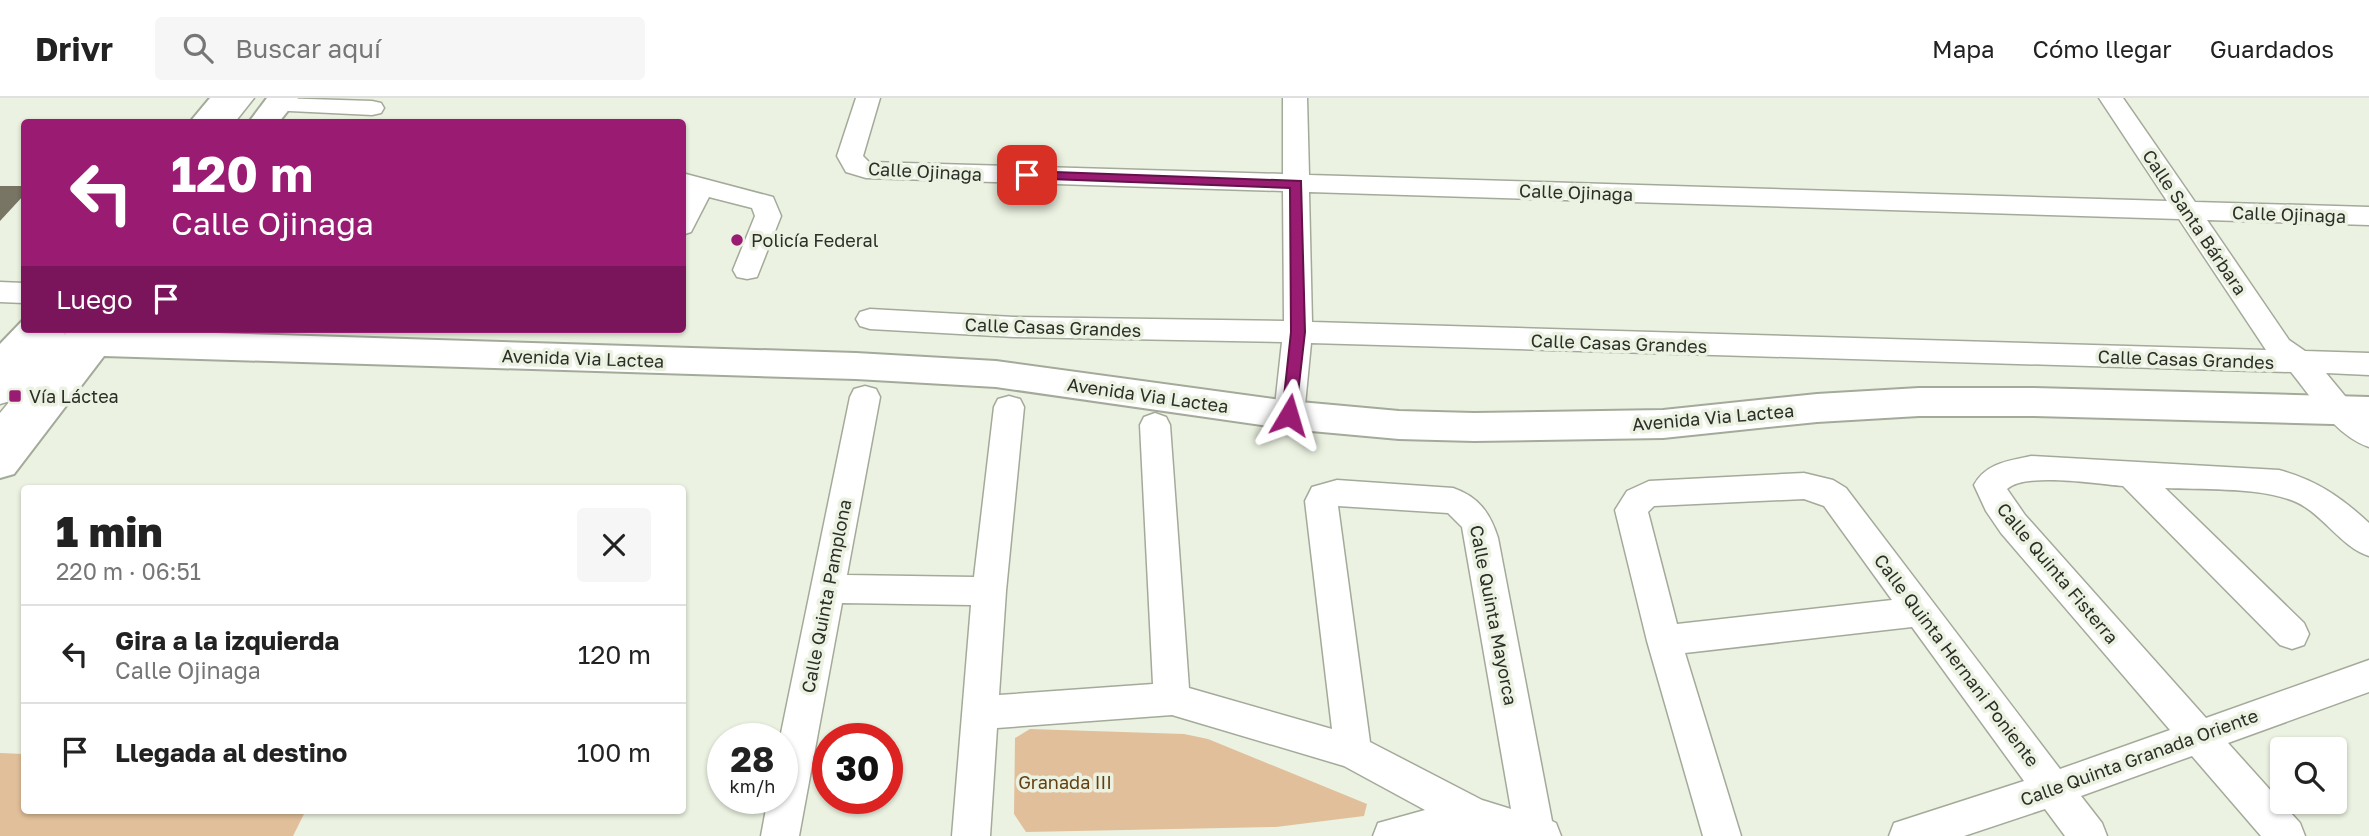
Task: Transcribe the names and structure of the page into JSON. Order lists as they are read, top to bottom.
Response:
{
  "streets": {
    "main road": ["Avenida Via Lactea"],
    "street": [
      "Calle Ojinaga",
      "Calle Santa Bárbara",
      "Calle Casas Grandes",
      "Calle Quinta Fisterra",
      "Calle Quinta Pamplona",
      "Calle Quinta Mayorca",
      "Calle Quinta Hernani Poniente",
      "Calle Quinta Granada Oriente"
    ]
  },
  "crossings": [
    ["Calle Ojinaga", "Calle Santa Bárbara"],
    ["Calle Santa Bárbara", "Calle Casas Grandes"],
    ["Calle Santa Bárbara", "Avenida Via Lactea"],
    ["Calle Casas Grandes", "Avenida Via Lactea"],
    ["Calle Quinta Fisterra", "Calle Quinta Granada Oriente"],
    ["Calle Quinta Hernani Poniente", "Calle Quinta Granada Oriente"]
  ],
  "parks": ["Granada III"],
  "places": {
    "other": ["Policía Federal"],
    "transit": ["Vía Láctea"]
  },
  "page": {
    "header": "Drivr",
    "search": "Buscar aquí",
    "nav": ["Mapa", "Cómo llegar", "Guardados"],
    "turn": ["120 m", "Calle Ojinaga"],
    "then": "Luego",
    "heading": ["1 min", "220 m · 06:51"],
    "list": [
      {
        "name": "Gira a la izquierda",
        "note": "Calle Ojinaga",
        "value": "120 m"
      },
      {
        "name": "Llegada al destino",
        "value": "100 m"
      }
    ],
    "speed": "28 km/h",
    "limit": "30"
  }
}
